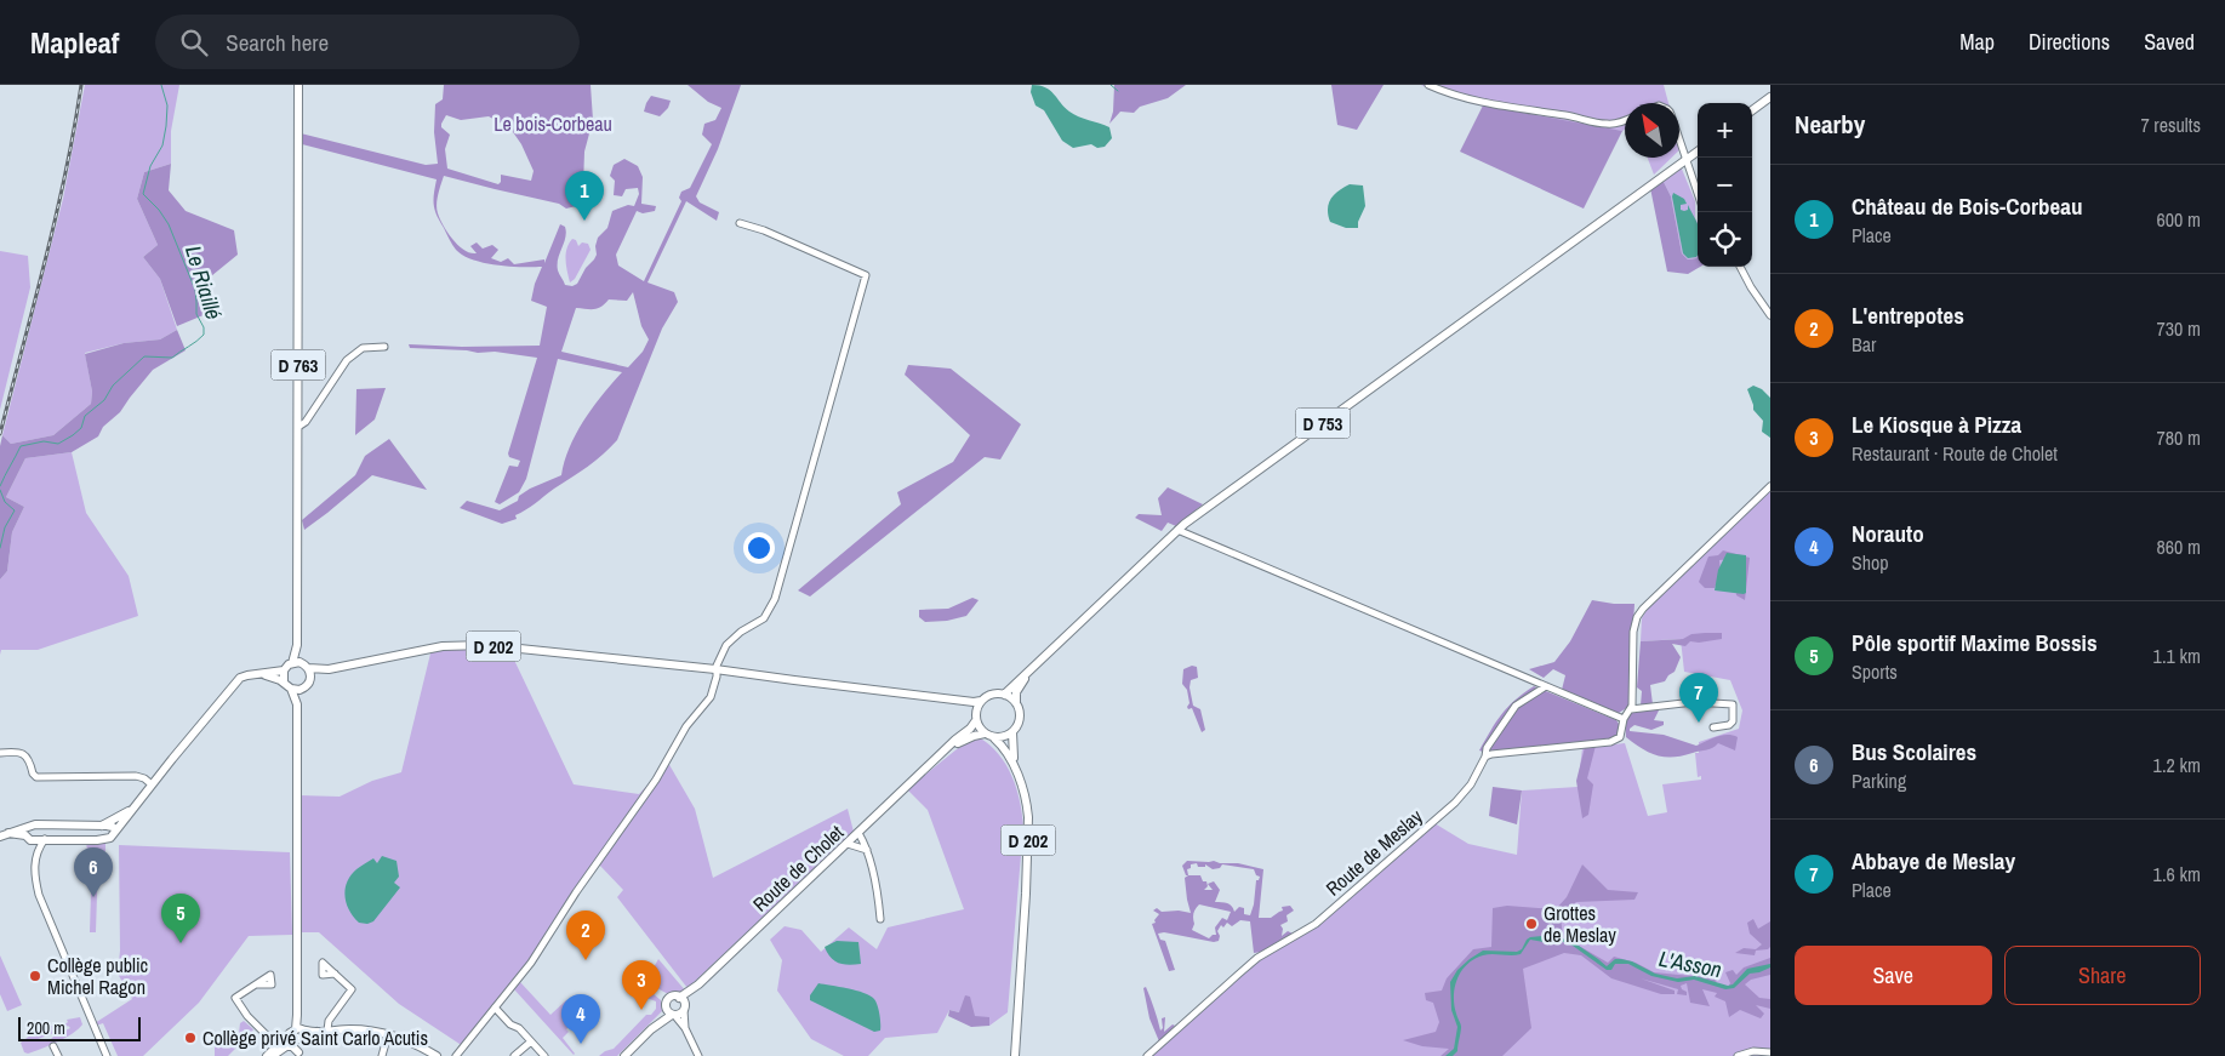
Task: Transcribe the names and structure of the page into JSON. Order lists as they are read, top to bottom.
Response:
{
  "streets": {
    "main road": [
      "D 763",
      "D 753",
      "D 202",
      "Route de Cholet"
    ],
    "street": ["Route de Meslay"]
  },
  "crossings": [
    ["D 763", "D 202"],
    ["D 753", "D 202"]
  ],
  "water": ["Le Riaillé", "L'Asson"],
  "parks": ["Le bois-Corbeau"],
  "places": ["Grottes de Meslay", "Collège public Michel Ragon", "Collège privé Saint Carlo Acutis"],
  "scale_bar": "200 m",
  "north": "top left",
  "page": {
    "header": "Mapleaf",
    "search": "Search here",
    "nav": ["Map", "Directions", "Saved"],
    "heading": ["Nearby", "7 results"],
    "map_buttons": ["+", "−"],
    "list": [
      {
        "mark": "1",
        "name": "Château de Bois-Corbeau",
        "note": "Place",
        "value": "600 m"
      },
      {
        "mark": "2",
        "name": "L'entrepotes",
        "note": "Bar",
        "value": "730 m"
      },
      {
        "mark": "3",
        "name": "Le Kiosque à Pizza",
        "note": "Restaurant · Route de Cholet",
        "value": "780 m"
      },
      {
        "mark": "4",
        "name": "Norauto",
        "note": "Shop",
        "value": "860 m"
      },
      {
        "mark": "5",
        "name": "Pôle sportif Maxime Bossis",
        "note": "Sports",
        "value": "1.1 km"
      },
      {
        "mark": "6",
        "name": "Bus Scolaires",
        "note": "Parking",
        "value": "1.2 km"
      },
      {
        "mark": "7",
        "name": "Abbaye de Meslay",
        "note": "Place",
        "value": "1.6 km"
      }
    ],
    "pins": [
      "1",
      "7",
      "6",
      "5",
      "2",
      "3",
      "4"
    ],
    "buttons": ["Save", "Share"],
    "scale": "200 m"
  }
}
